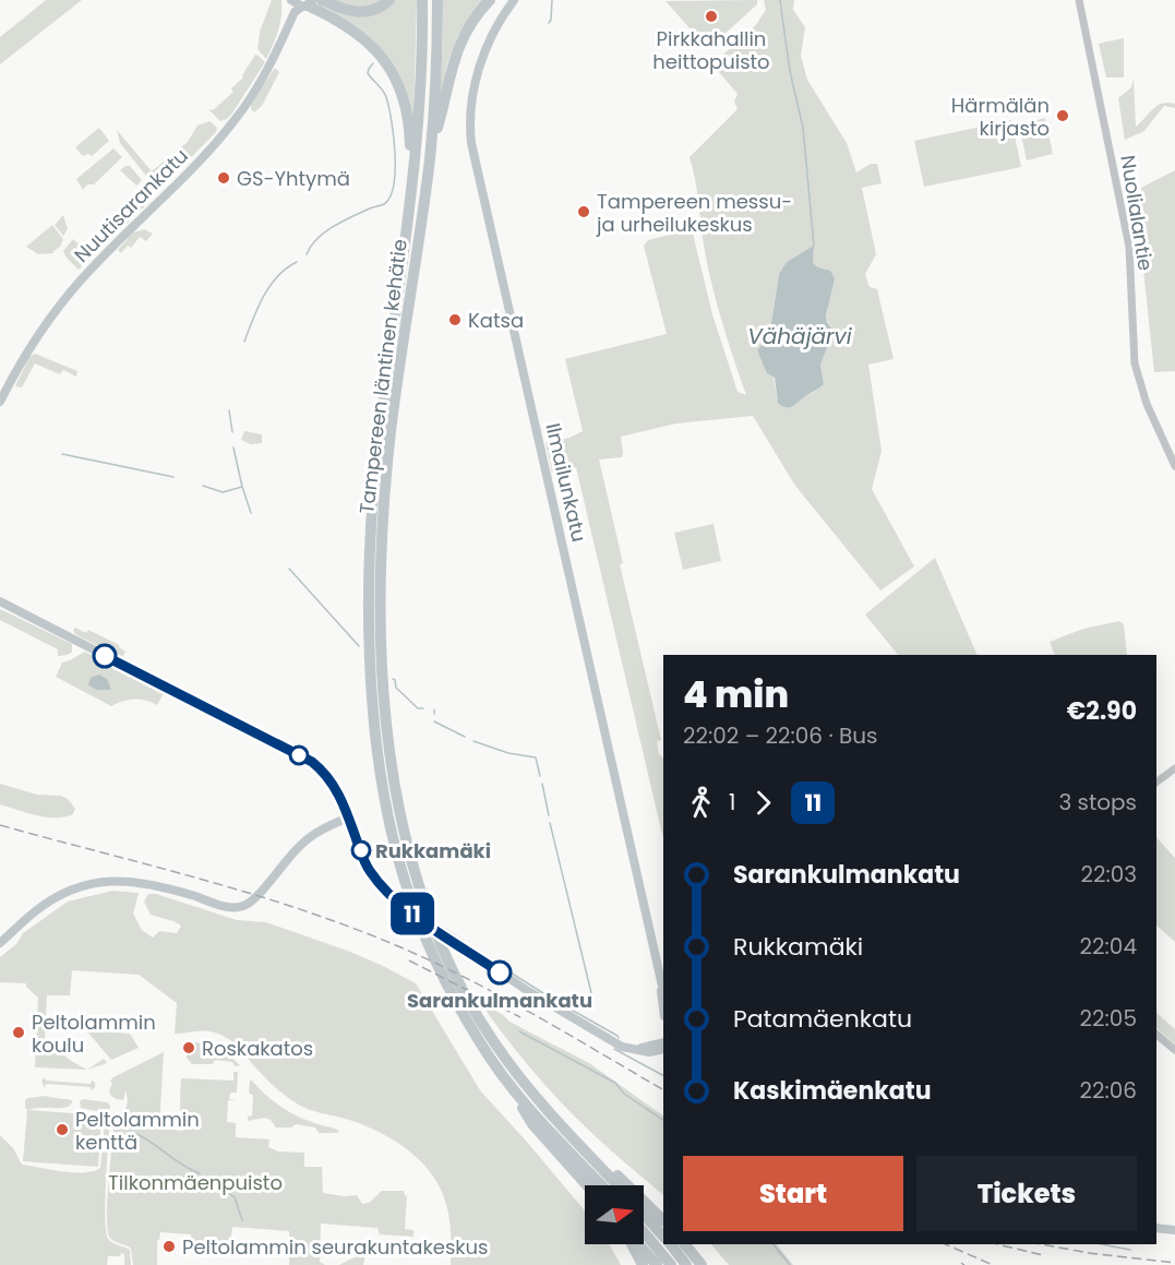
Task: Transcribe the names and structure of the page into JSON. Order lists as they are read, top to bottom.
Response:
{
  "streets": {
    "highway": ["Tampereen läntinen kehätie"],
    "main road": ["Nuutisarankatu", "Ilmailunkatu"],
    "street": ["Nuolialantie"]
  },
  "water": ["Vähäjärvi"],
  "parks": ["Tilkonmäenpuisto"],
  "places": [
    "Pirkkahallin heittopuisto",
    "Härmälän kirjasto",
    "GS-Yhtymä",
    "Tampereen messu- ja urheilukeskus",
    "Katsa",
    "Rukkamäki",
    "Sarankulmankatu",
    "Peltolammin koulu",
    "Roskakatos",
    "Peltolammin kenttä",
    "Peltolammin seurakuntakeskus"
  ],
  "lines": ["bus line 11"],
  "north": "right",
  "page": {
    "on_map": "11",
    "heading": ["4 min", "22:02 – 22:06 · Bus", "€2.90"],
    "legs": ["1", "11", "3 stops"],
    "list": [
      {
        "name": "Sarankulmankatu",
        "value": "22:03"
      },
      {
        "name": "Rukkamäki",
        "value": "22:04"
      },
      {
        "name": "Patamäenkatu",
        "value": "22:05"
      },
      {
        "name": "Kaskimäenkatu",
        "value": "22:06"
      }
    ],
    "buttons": ["Start", "Tickets"]
  }
}
